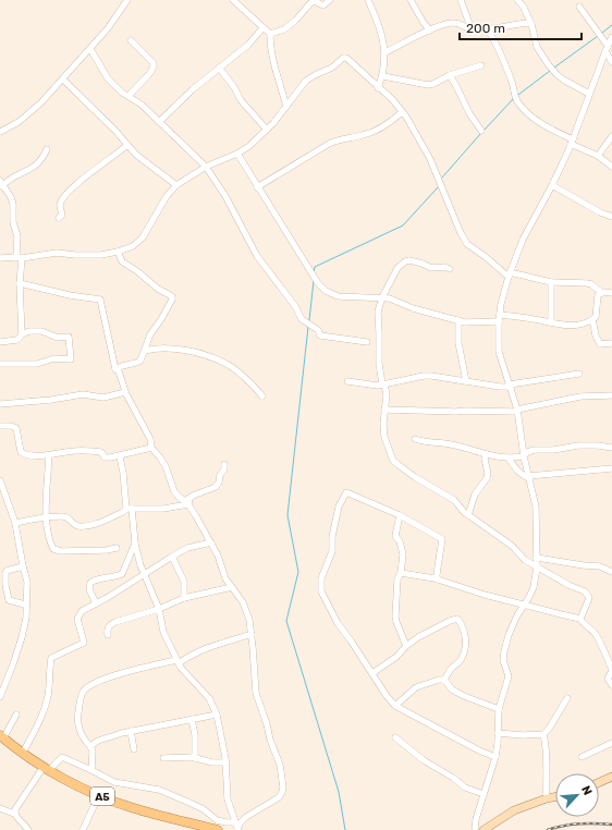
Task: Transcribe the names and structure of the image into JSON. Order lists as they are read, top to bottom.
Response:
{
  "streets": {
    "highway": ["A5"]
  },
  "scale_bar": "200 m",
  "north": "top right"
}
